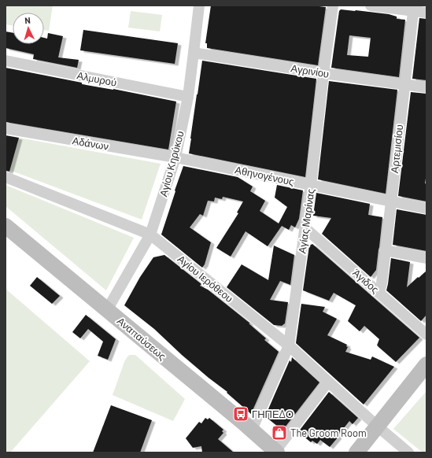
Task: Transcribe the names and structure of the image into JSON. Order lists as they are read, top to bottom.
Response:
{
  "streets": {
    "street": [
      "Αγρινίου",
      "Αλμυρού",
      "Αδάνων",
      "Αρτεμισίου",
      "Αγίου Κηρύκου",
      "Αθηνογένους",
      "Αγίας Μαρίνας",
      "Αγίου Ιερόθεου",
      "Άγιδος",
      "Αναπαύσεως"
    ]
  },
  "crossings": [
    ["Αγρινίου", "Αρτεμισίου"],
    ["Αγρινίου", "Αγίου Κηρύκου"],
    ["Αγρινίου", "Αγίας Μαρίνας"],
    ["Αλμυρού", "Αγίου Κηρύκου"],
    ["Αδάνων", "Αγίου Κηρύκου"],
    ["Αδάνων", "Αθηνογένους"],
    ["Αρτεμισίου", "Αθηνογένους"],
    ["Αρτεμισίου", "Άγιδος"],
    ["Αγίου Κηρύκου", "Αθηνογένους"],
    ["Αγίου Κηρύκου", "Αγίου Ιερόθεου"],
    ["Αγίου Κηρύκου", "Αναπαύσεως"],
    ["Αθηνογένους", "Αγίας Μαρίνας"],
    ["Αγίας Μαρίνας", "Αγίου Ιερόθεου"],
    ["Αγίας Μαρίνας", "Άγιδος"],
    ["Αγίας Μαρίνας", "Αναπαύσεως"]
  ],
  "places": {
    "bus stop": ["ΓΗΠΕΔΟ"],
    "shop": ["The Groom Room"]
  },
  "north": "top"
}
